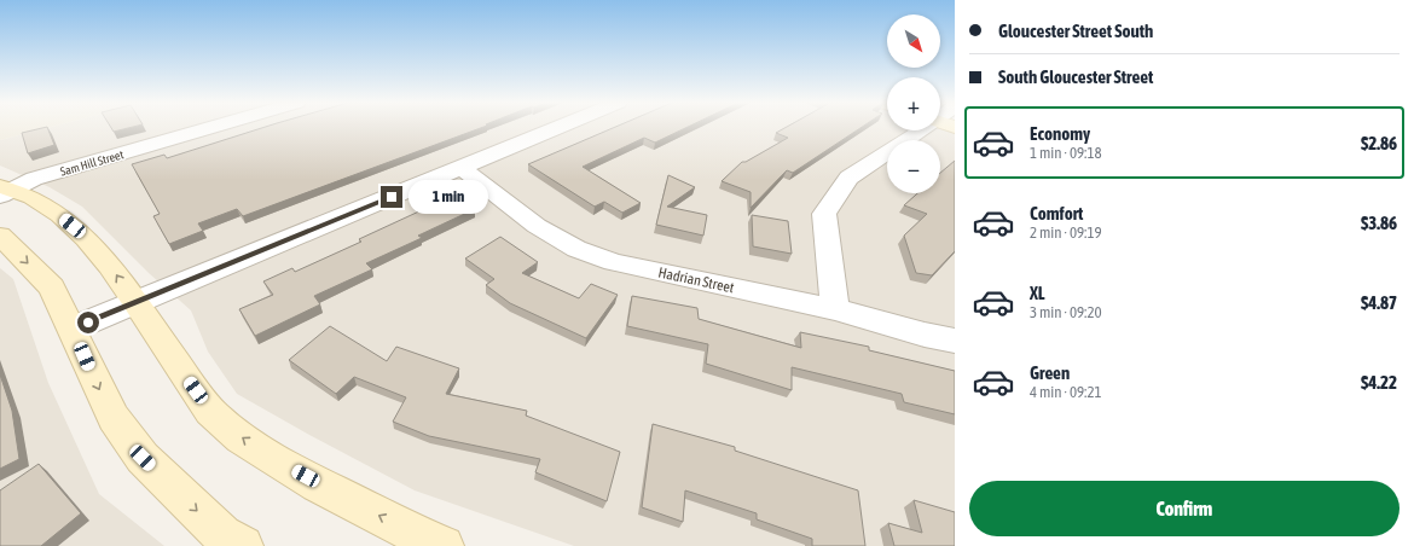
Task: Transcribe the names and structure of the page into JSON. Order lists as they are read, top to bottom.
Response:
{
  "streets": {
    "street": ["Sam Hill Street", "Hadrian Street"]
  },
  "north": "bottom right",
  "page": {
    "banner": ["Gloucester Street South", "South Gloucester Street"],
    "map_buttons": ["+", "−"],
    "list": [
      {
        "name": "Economy",
        "note": "1 min · 09:18",
        "value": "$2.86"
      },
      {
        "name": "Comfort",
        "note": "2 min · 09:19",
        "value": "$3.86"
      },
      {
        "name": "XL",
        "note": "3 min · 09:20",
        "value": "$4.87"
      },
      {
        "name": "Green",
        "note": "4 min · 09:21",
        "value": "$4.22"
      }
    ],
    "bubble": "1 min",
    "buttons": "Confirm"
  }
}
